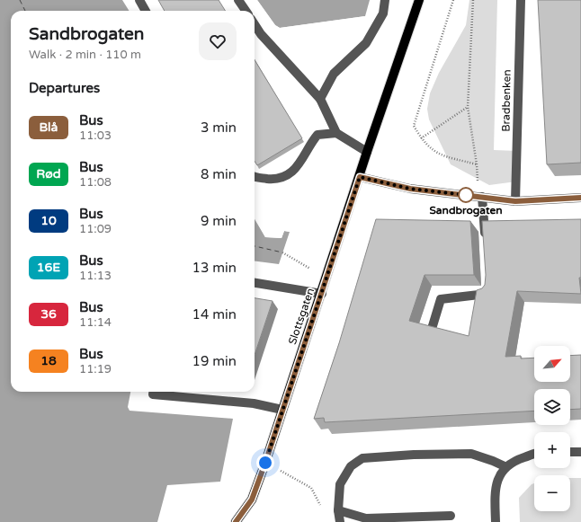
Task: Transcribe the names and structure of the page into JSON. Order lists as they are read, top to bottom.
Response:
{
  "streets": {
    "main road": ["Slottsgaten"],
    "street": ["Bradbenken"]
  },
  "places": ["Sandbrogaten"],
  "lines": ["bus line Blå"],
  "north": "top right",
  "page": {
    "heading": [
      ["Sandbrogaten", "Walk · 2 min · 110 m"],
      "Departures"
    ],
    "list": [
      {
        "mark": "Blå",
        "name": "Bus",
        "note": "11:03",
        "value": "3 min"
      },
      {
        "mark": "Rød",
        "name": "Bus",
        "note": "11:08",
        "value": "8 min"
      },
      {
        "mark": "10",
        "name": "Bus",
        "note": "11:09",
        "value": "9 min"
      },
      {
        "mark": "16E",
        "name": "Bus",
        "note": "11:13",
        "value": "13 min"
      },
      {
        "mark": "36",
        "name": "Bus",
        "note": "11:14",
        "value": "14 min"
      },
      {
        "mark": "18",
        "name": "Bus",
        "note": "11:19",
        "value": "19 min"
      }
    ],
    "map_buttons": ["+", "−"]
  }
}
